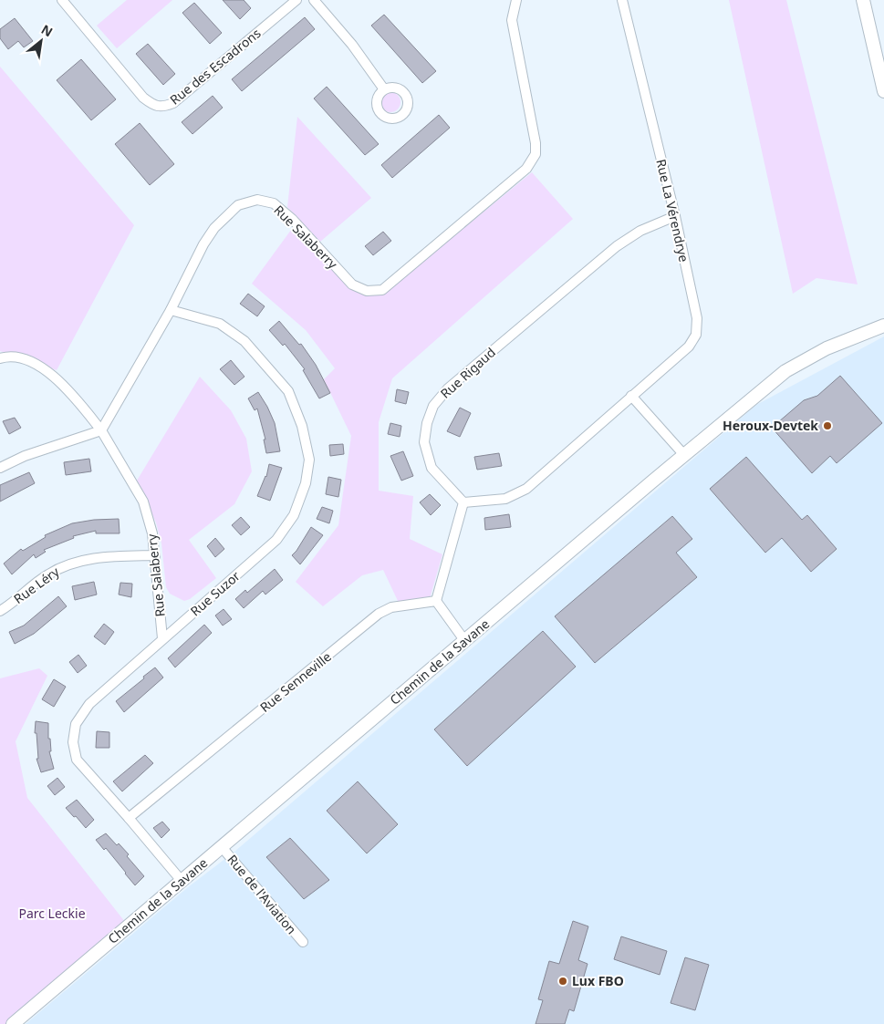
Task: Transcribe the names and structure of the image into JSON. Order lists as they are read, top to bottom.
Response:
{
  "streets": {
    "street": [
      "Rue des Escadrons",
      "Rue La Vérendrye",
      "Rue Salaberry",
      "Rue Rigaud",
      "Rue Léry",
      "Rue Suzor",
      "Chemin de la Savane",
      "Rue Senneville",
      "Rue de l'Aviation"
    ]
  },
  "crossings": [
    ["Rue La Vérendrye", "Rue Rigaud"],
    ["Rue Salaberry", "Rue Léry"],
    ["Rue Salaberry", "Rue Suzor"],
    ["Rue Suzor", "Chemin de la Savane"],
    ["Rue Suzor", "Rue Senneville"],
    ["Chemin de la Savane", "Rue de l'Aviation"]
  ],
  "parks": ["Parc Leckie"],
  "places": ["Heroux-Devtek", "Lux FBO"],
  "north": "top right"
}
